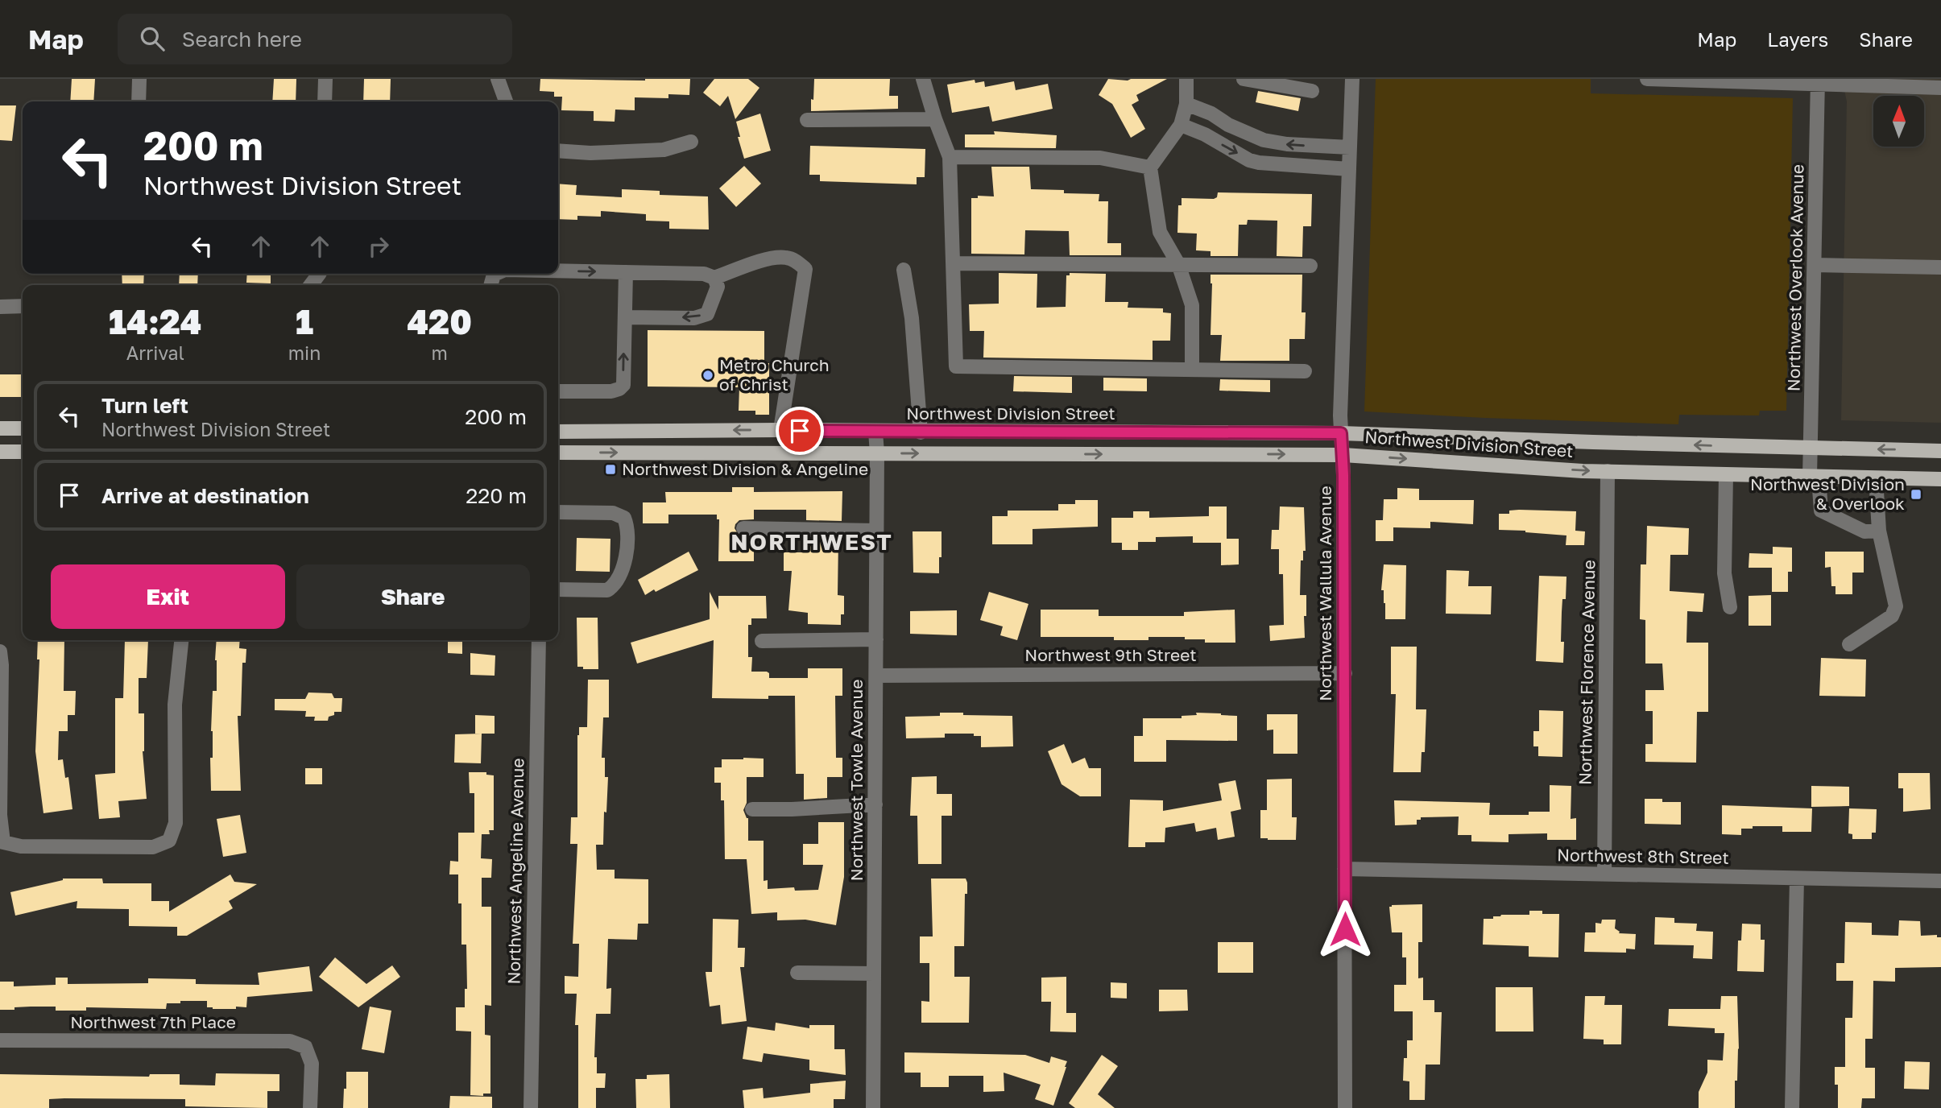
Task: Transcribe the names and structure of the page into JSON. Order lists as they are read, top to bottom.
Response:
{
  "streets": {
    "main road": ["Northwest Division Street"],
    "street": [
      "Northwest Overlook Avenue",
      "Northwest Wallula Avenue",
      "Northwest 9th Street",
      "Northwest Florence Avenue",
      "Northwest Towle Avenue",
      "Northwest 8th Street",
      "Northwest Angeline Avenue",
      "Northwest 7th Place"
    ]
  },
  "crossings": [
    ["Northwest Overlook Avenue", "Northwest Division Street"],
    ["Northwest Division Street", "Northwest Wallula Avenue"],
    ["Northwest Division Street", "Northwest Florence Avenue"],
    ["Northwest Division Street", "Northwest Towle Avenue"],
    ["Northwest Wallula Avenue", "Northwest 9th Street"],
    ["Northwest Wallula Avenue", "Northwest 8th Street"],
    ["Northwest 9th Street", "Northwest Towle Avenue"],
    ["Northwest Florence Avenue", "Northwest 8th Street"]
  ],
  "districts": ["NORTHWEST"],
  "places": {
    "other": ["Metro Church of Christ"],
    "transit": ["Northwest Division & Angeline", "Northwest Division & Overlook"]
  },
  "north": "top",
  "page": {
    "header": "Map",
    "search": "Search here",
    "nav": ["Map", "Layers", "Share"],
    "turn": ["200 m", "Northwest Division Street"],
    "eta": [
      "14:24",
      "Arrival",
      "1",
      "min",
      "420",
      "m"
    ],
    "list": [
      {
        "name": "Turn left",
        "note": "Northwest Division Street",
        "value": "200 m"
      },
      {
        "name": "Arrive at destination",
        "value": "220 m"
      }
    ],
    "buttons": ["Exit", "Share"]
  }
}
